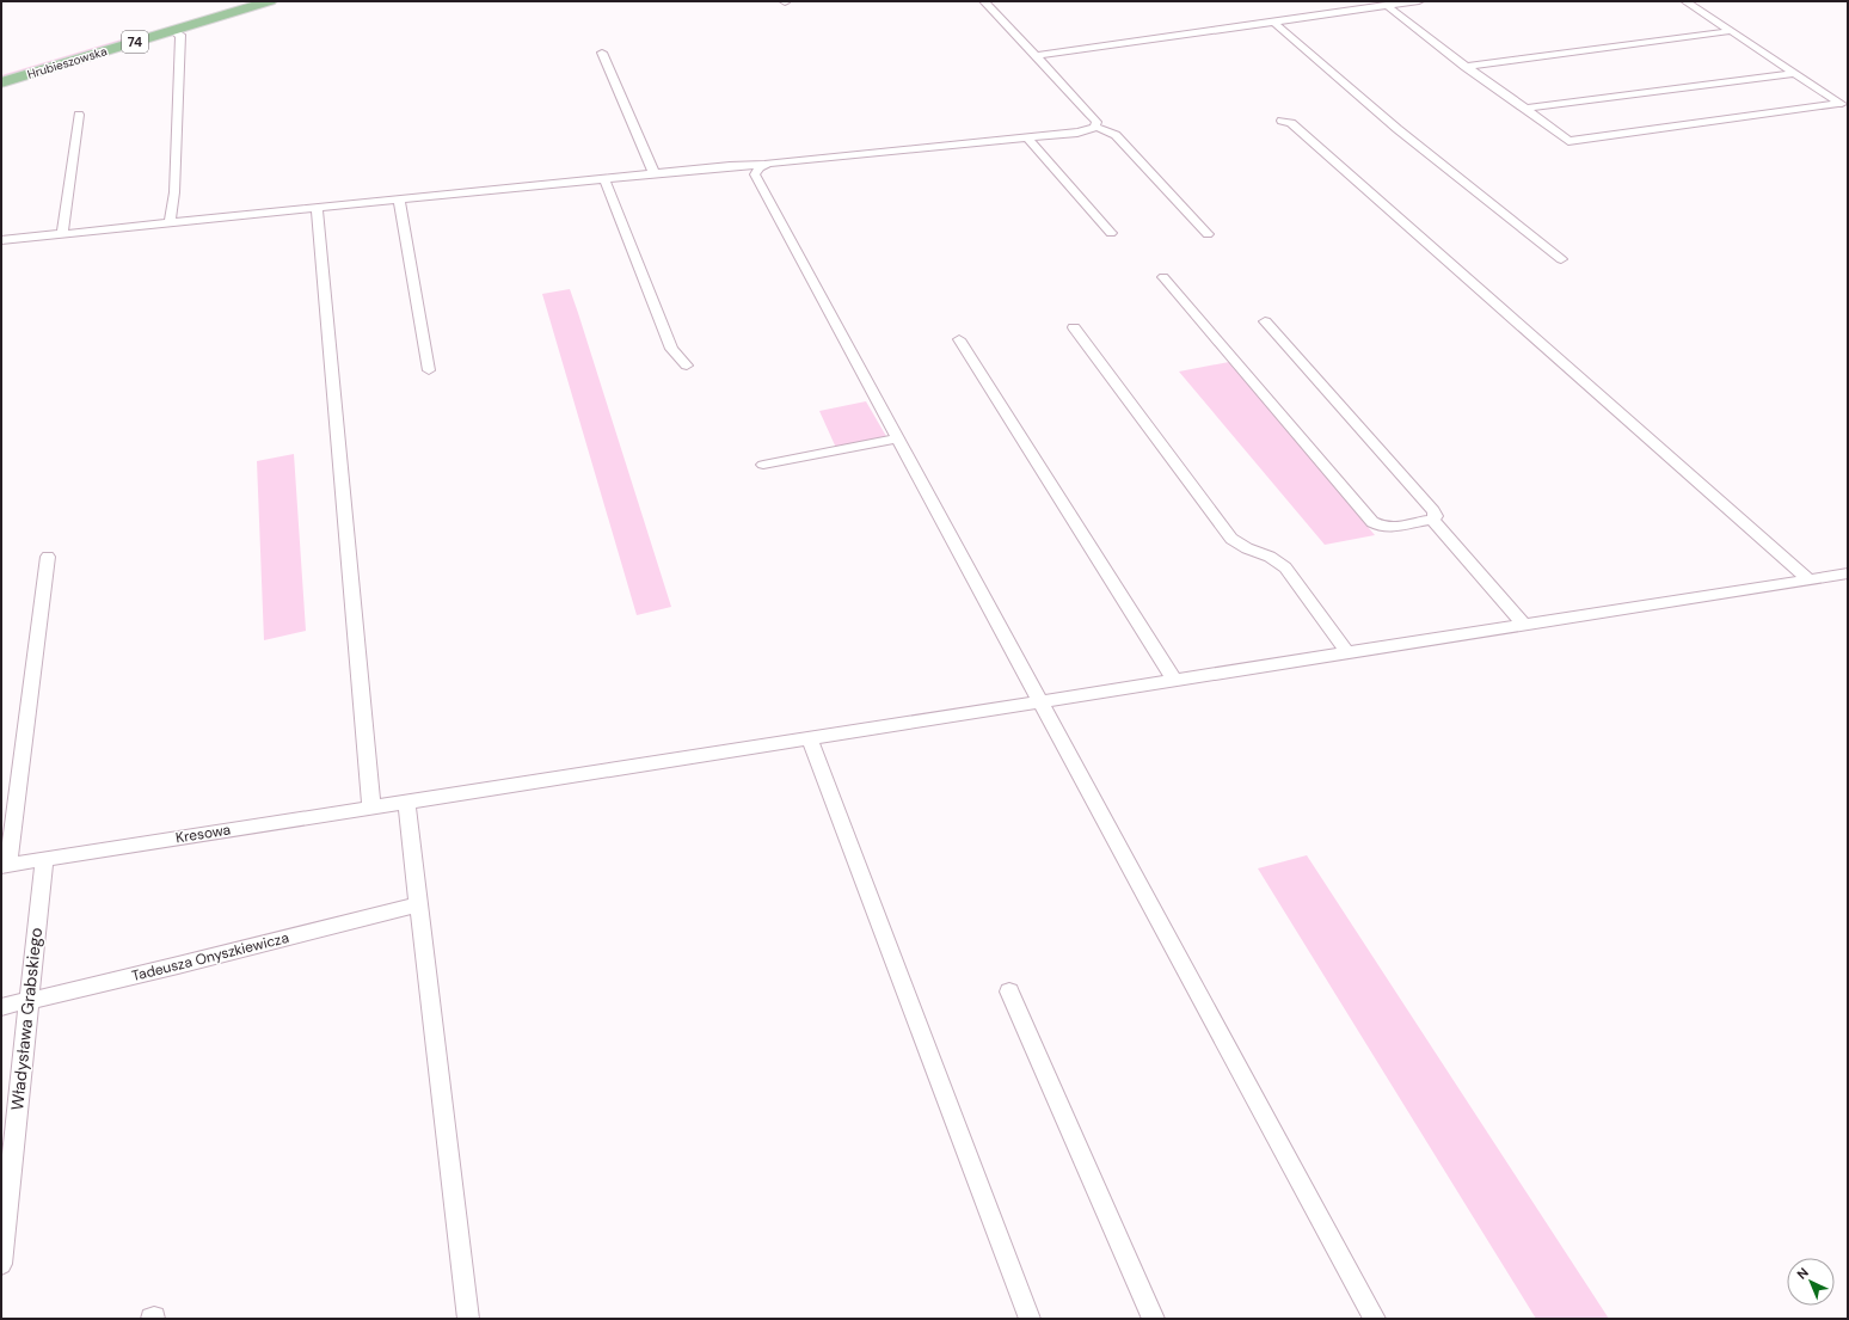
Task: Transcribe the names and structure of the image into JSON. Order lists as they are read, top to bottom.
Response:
{
  "streets": {
    "main road": ["74", "Hrubieszowska"],
    "street": ["Kresowa", "Tadeusza Onyszkiewicza", "Władysława Grabskiego"]
  },
  "crossings": [
    ["Kresowa", "Władysława Grabskiego"],
    ["Tadeusza Onyszkiewicza", "Władysława Grabskiego"]
  ],
  "north": "top left"
}
